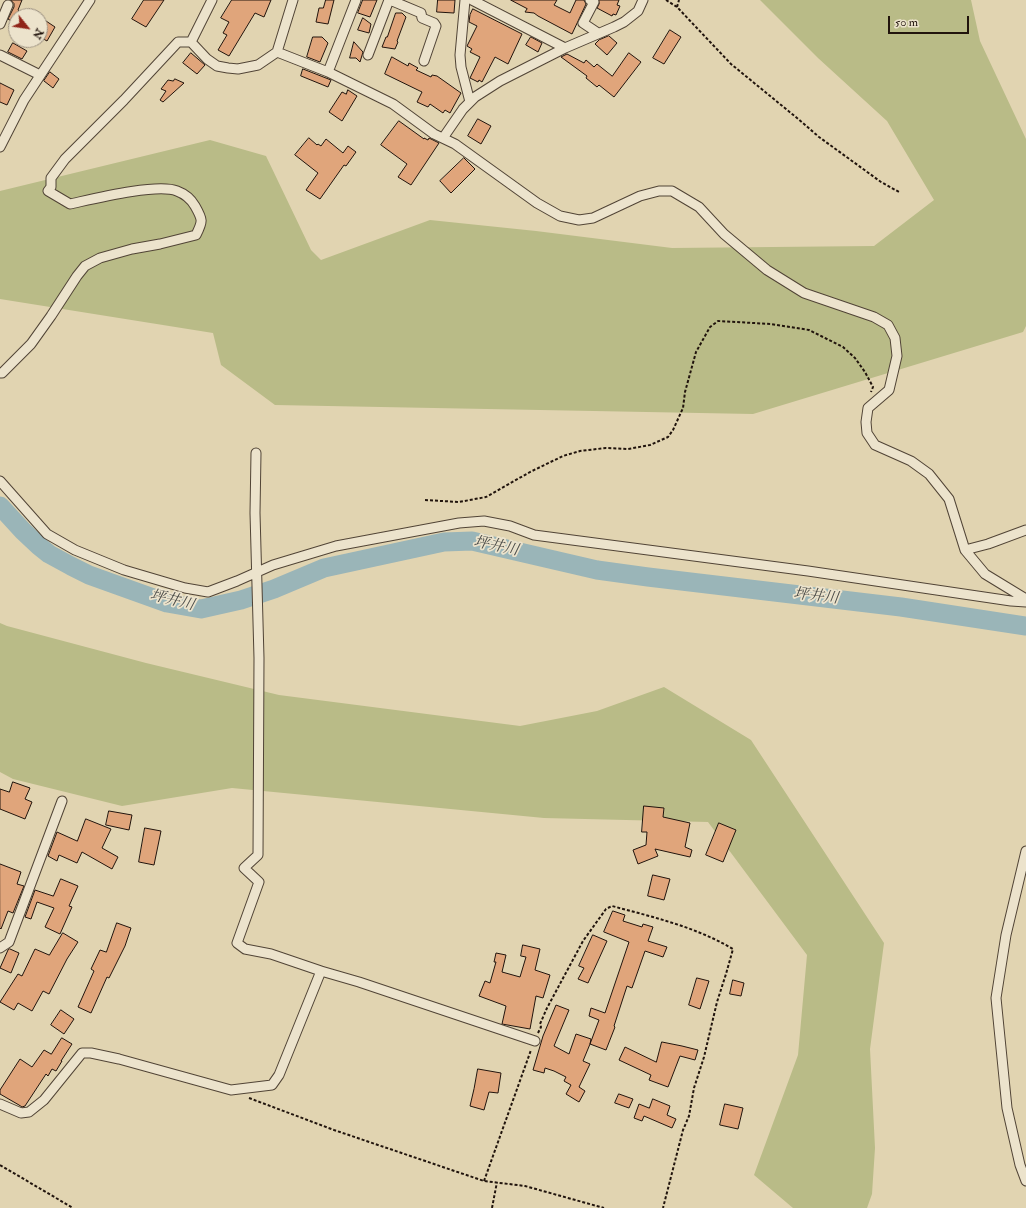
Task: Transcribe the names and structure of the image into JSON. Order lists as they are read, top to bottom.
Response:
{
  "water": ["坪井川"],
  "scale_bar": "50 m",
  "north": "bottom right"
}
